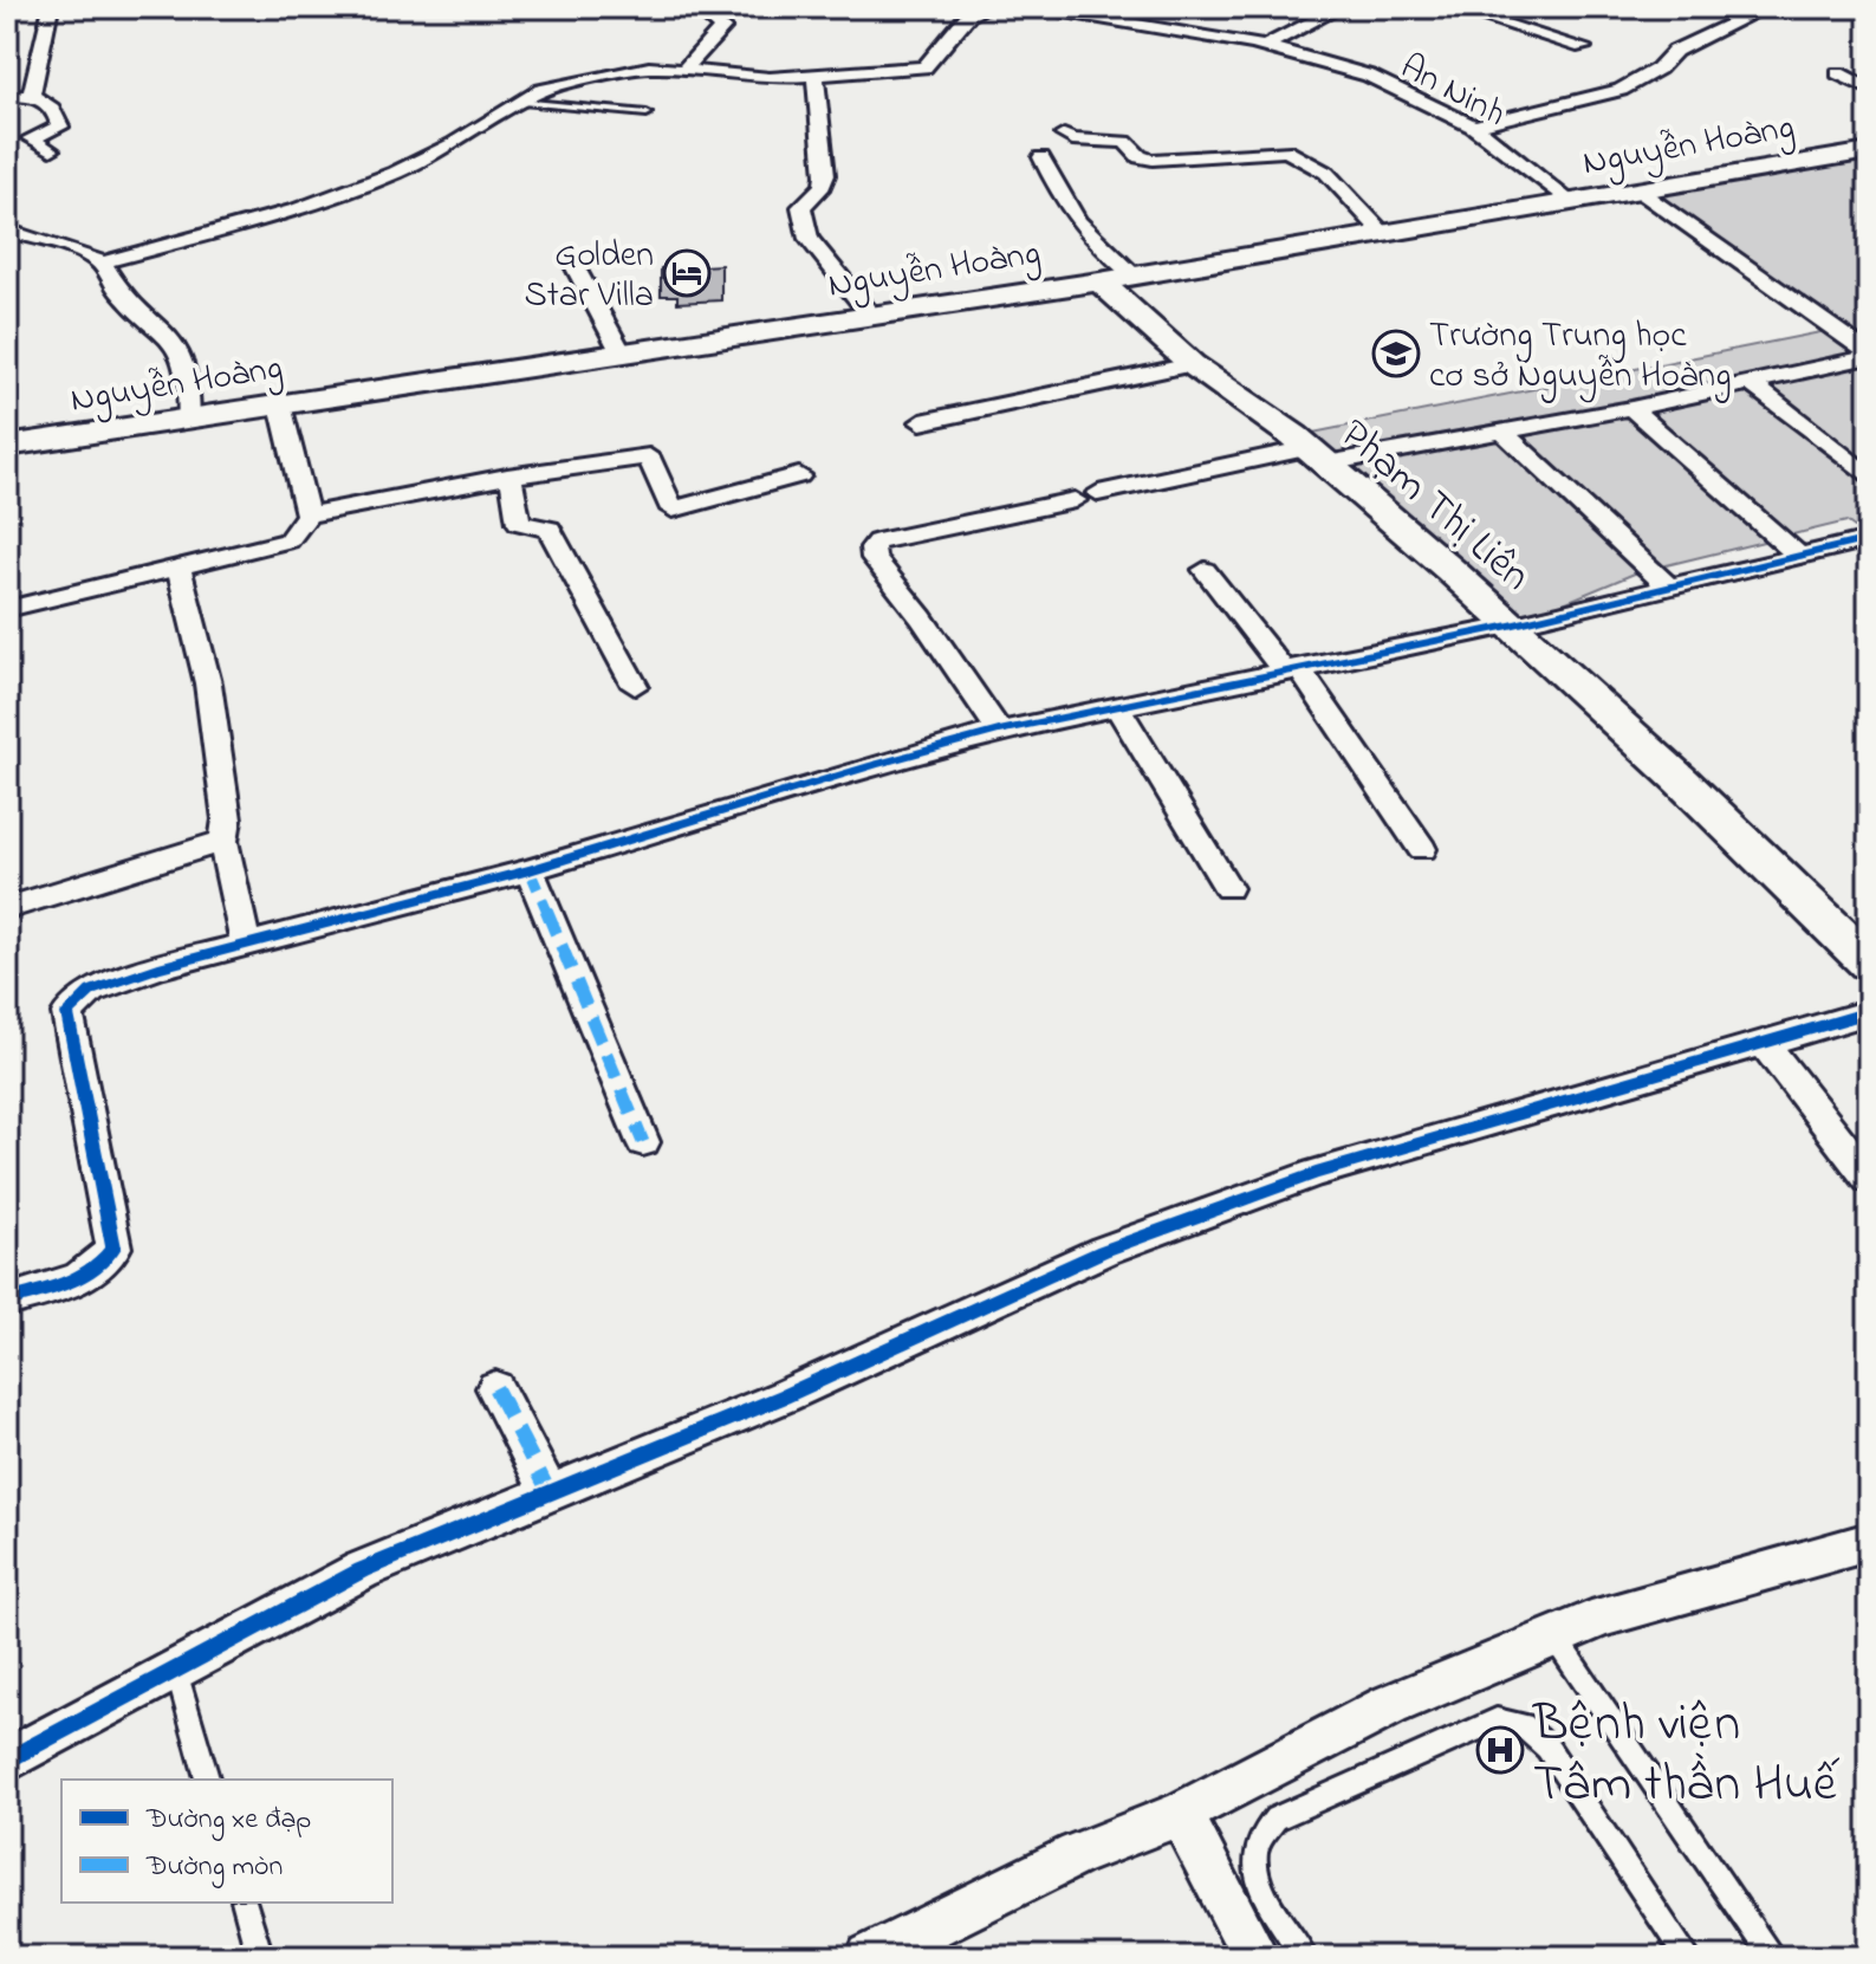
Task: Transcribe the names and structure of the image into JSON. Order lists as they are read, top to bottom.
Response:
{
  "streets": {
    "street": ["An Ninh", "Nguyễn Hoàng", "Phạm Thị Liên"]
  },
  "crossings": [
    ["An Ninh", "Nguyễn Hoàng"],
    ["Nguyễn Hoàng", "Phạm Thị Liên"]
  ],
  "places": {
    "hotel": ["Golden Star Villa"],
    "school or university": ["Trường Trung học cơ sở Nguyễn Hoàng"],
    "hospital": ["Bệnh viện Tâm thần Huế"]
  },
  "legend": ["Đường xe đạp", "Đường mòn"]
}
